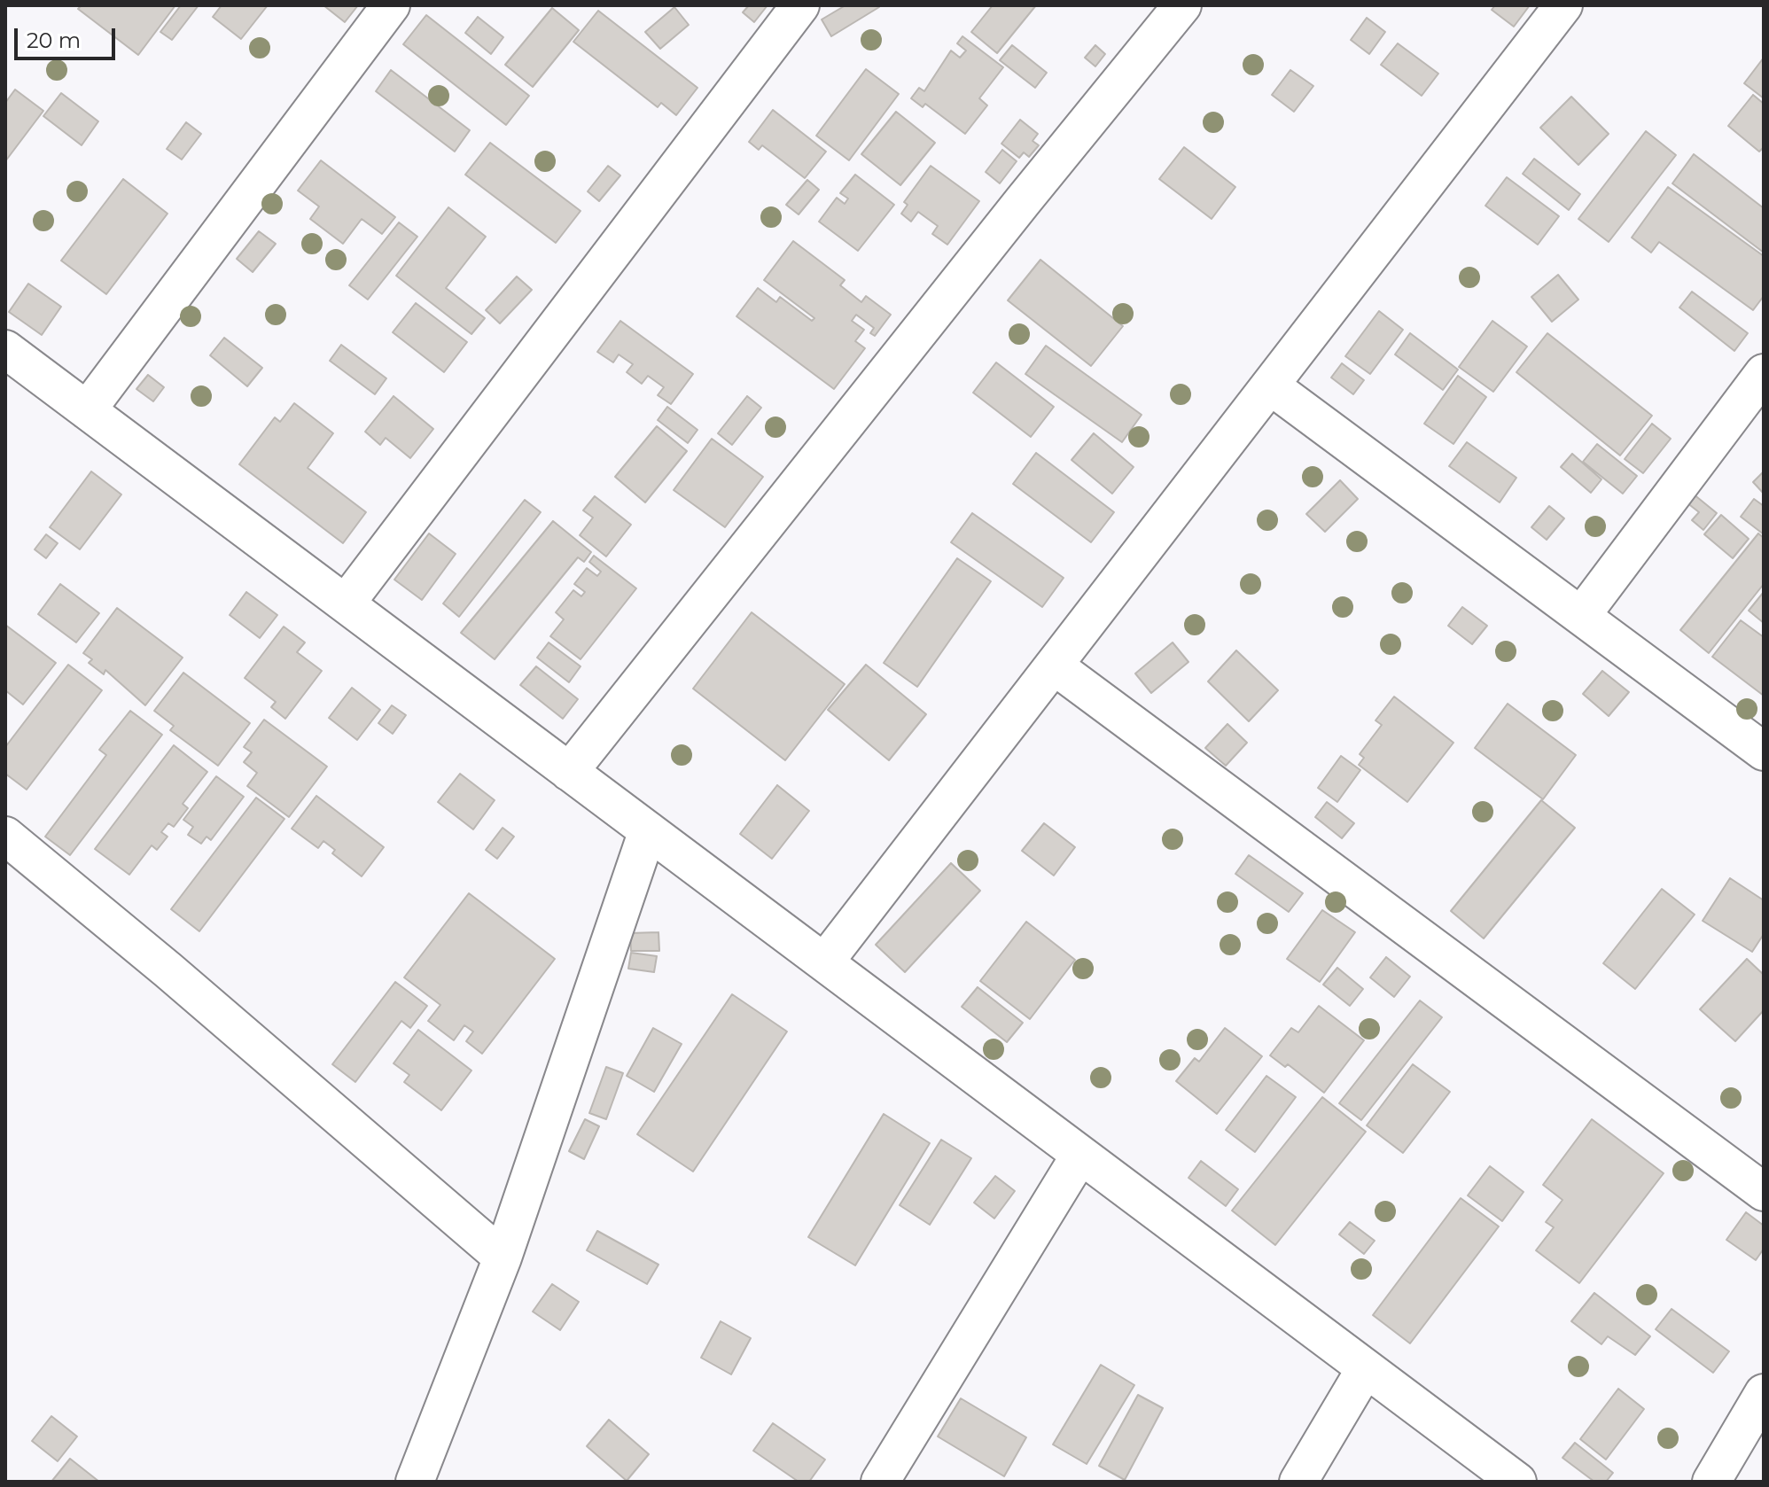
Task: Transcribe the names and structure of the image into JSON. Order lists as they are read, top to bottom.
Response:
{
  "scale_bar": "20 m"
}
